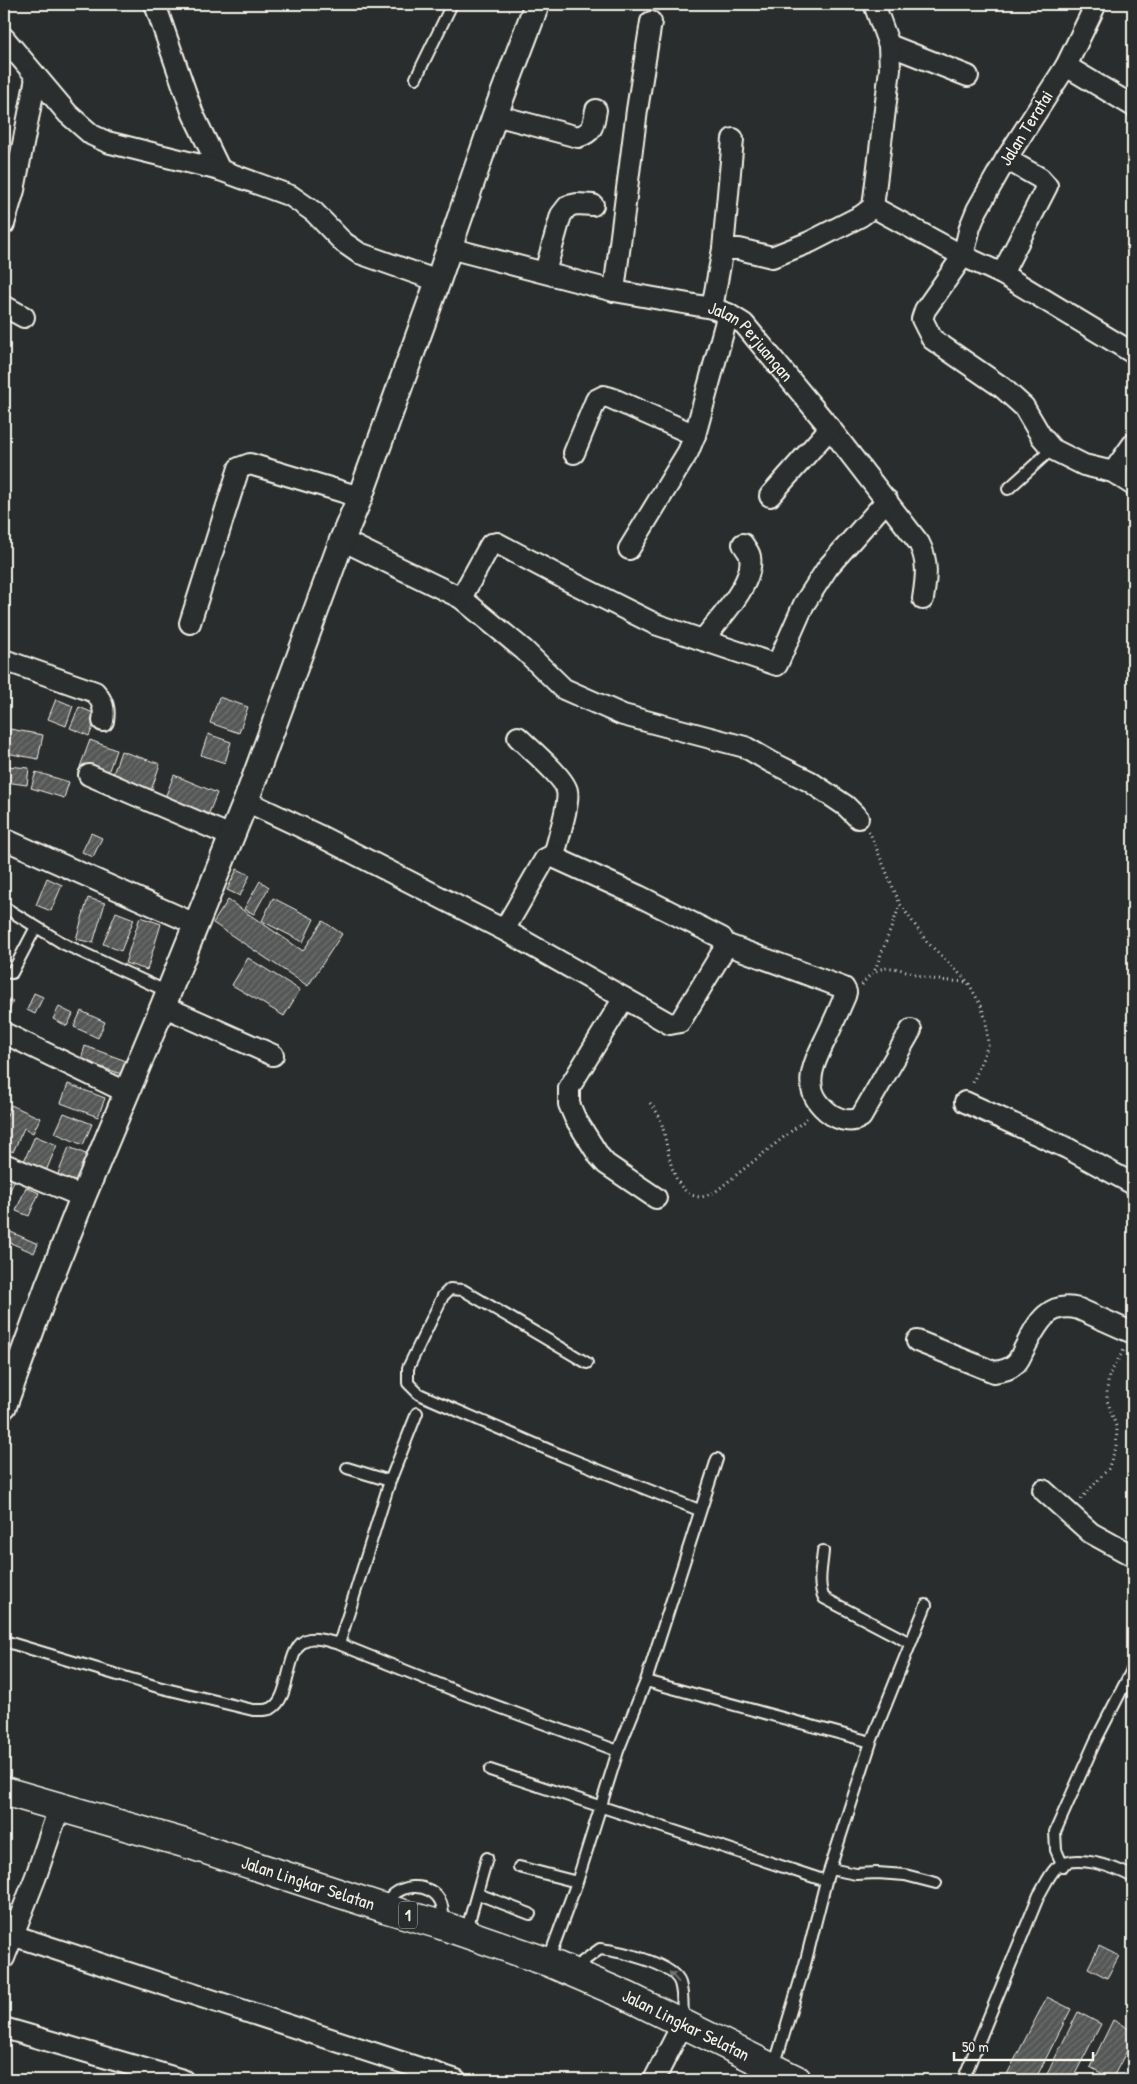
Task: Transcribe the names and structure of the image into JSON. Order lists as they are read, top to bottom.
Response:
{
  "streets": {
    "highway": ["Jalan Lingkar Selatan", "1"],
    "street": ["Jalan Teratai", "Jalan Perjuangan"]
  },
  "scale_bar": "50 m"
}
